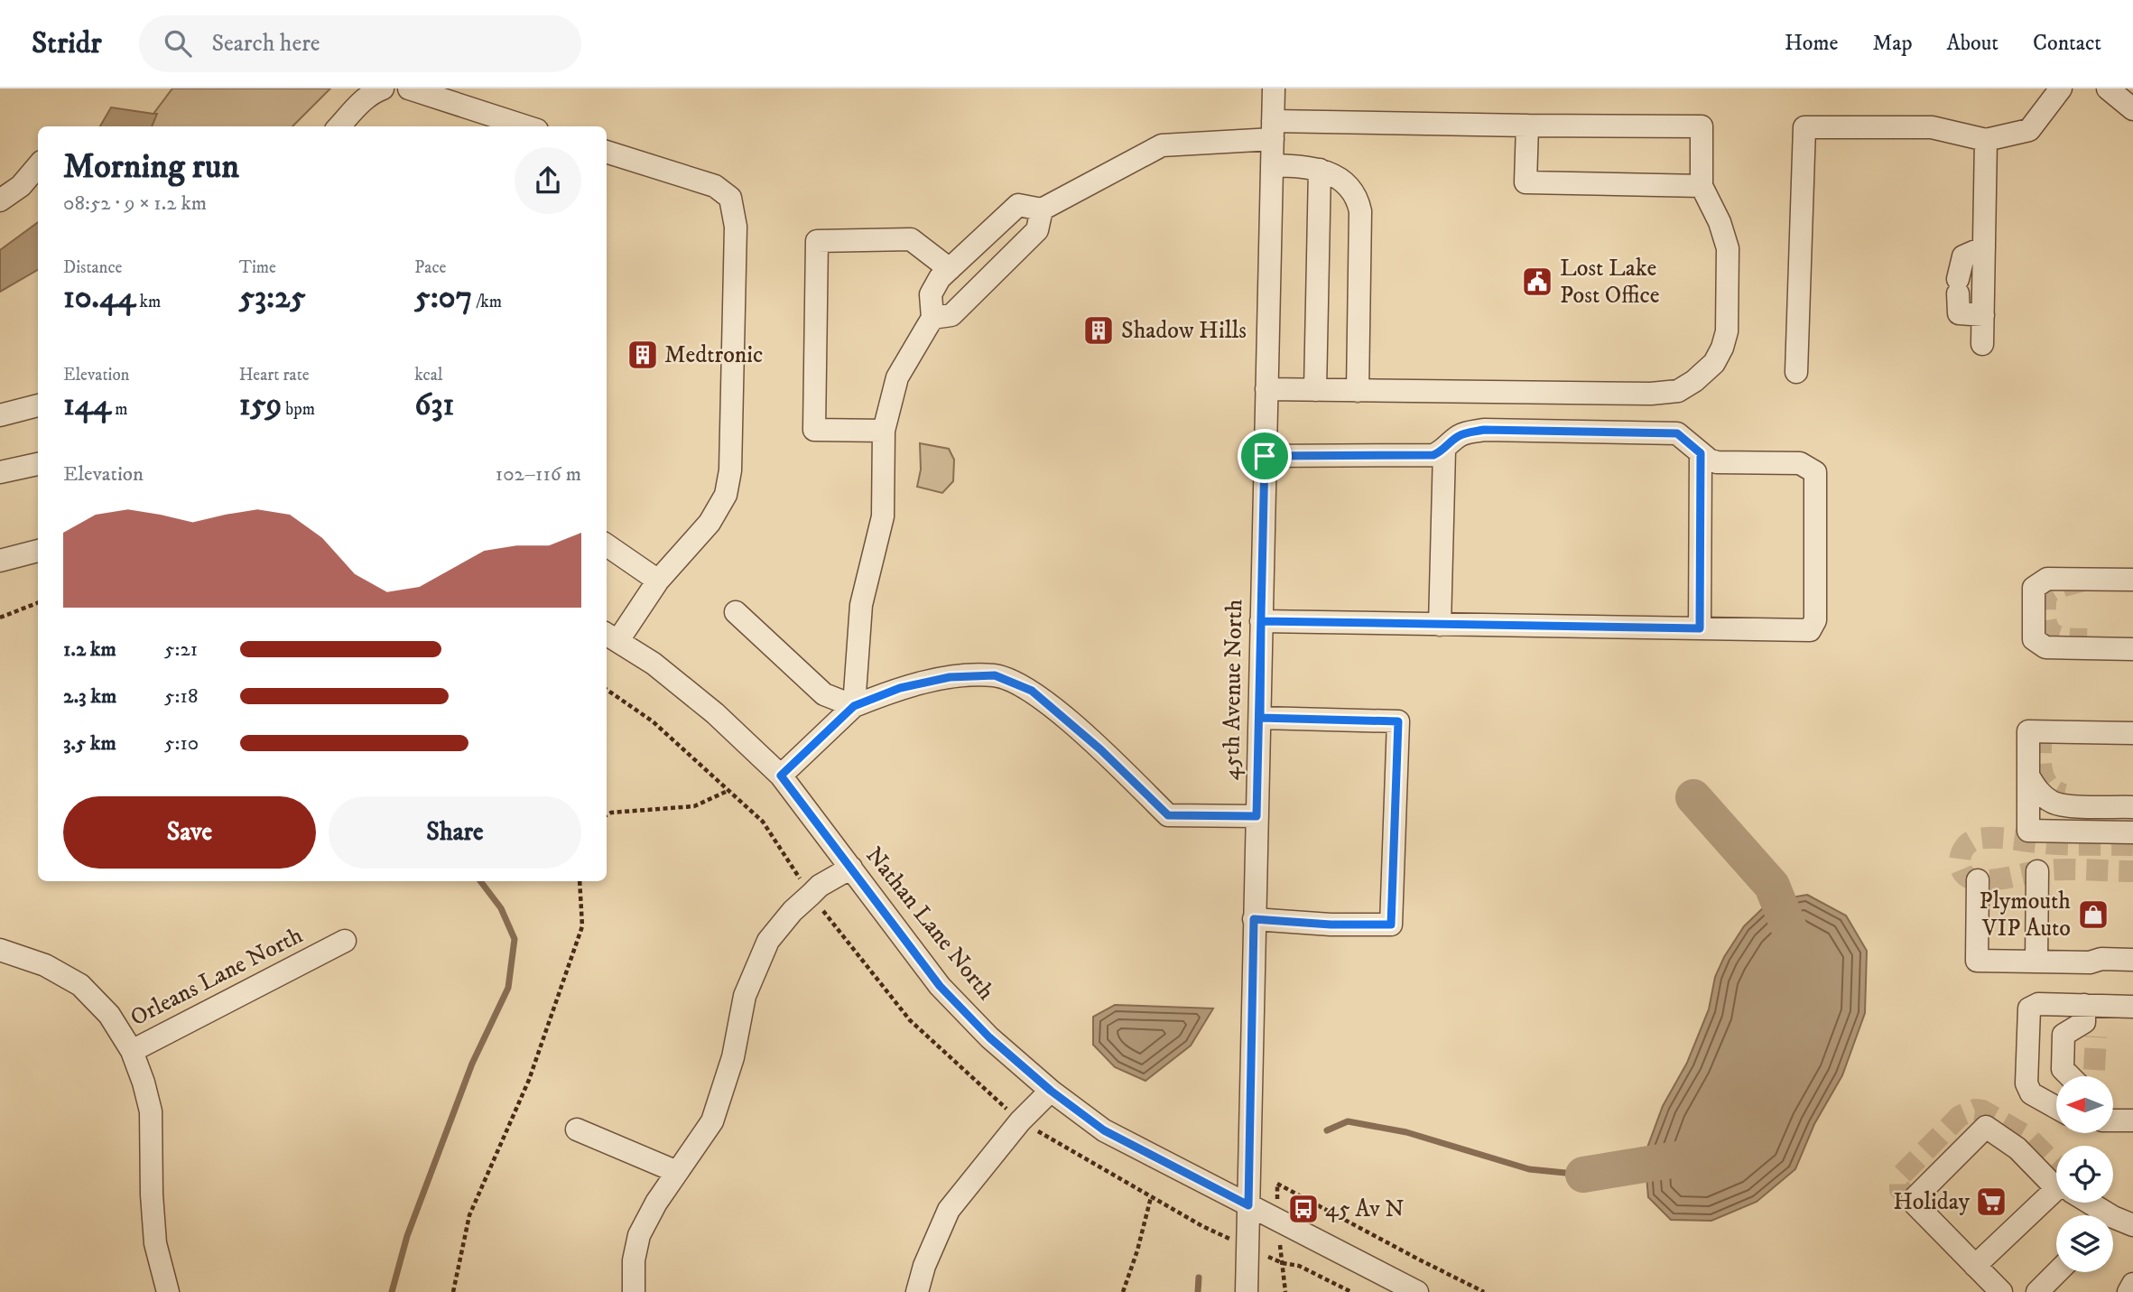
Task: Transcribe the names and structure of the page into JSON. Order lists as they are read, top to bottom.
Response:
{
  "streets": {
    "street": ["45th Avenue North", "Nathan Lane North", "Orleans Lane North"]
  },
  "crossings": [
    ["45th Avenue North", "Nathan Lane North"]
  ],
  "places": {
    "public building": ["Lost Lake Post Office"],
    "building": ["Shadow Hills", "Medtronic"],
    "shop": ["Plymouth VIP Auto"],
    "supermarket": ["Holiday"],
    "bus stop": ["45 Av N"]
  },
  "north": "left",
  "page": {
    "header": "Stridr",
    "search": "Search here",
    "nav": [
      "Home",
      "Map",
      "About",
      "Contact"
    ],
    "heading": ["Morning run", "08:52 · 9 × 1.2 km"],
    "stats": [
      ["Distance", "10.44 km"],
      ["Time", "53:25"],
      ["Pace", "5:07 /km"],
      ["Elevation", "144 m"],
      ["Heart rate", "159 bpm"],
      ["kcal", "631"]
    ],
    "chart": ["Elevation", "102–116 m"],
    "list": [
      {
        "name": "1.2 km",
        "note": "5:21"
      },
      {
        "name": "2.3 km",
        "note": "5:18"
      },
      {
        "name": "3.5 km",
        "note": "5:10"
      }
    ],
    "buttons": ["Save", "Share"]
  }
}
